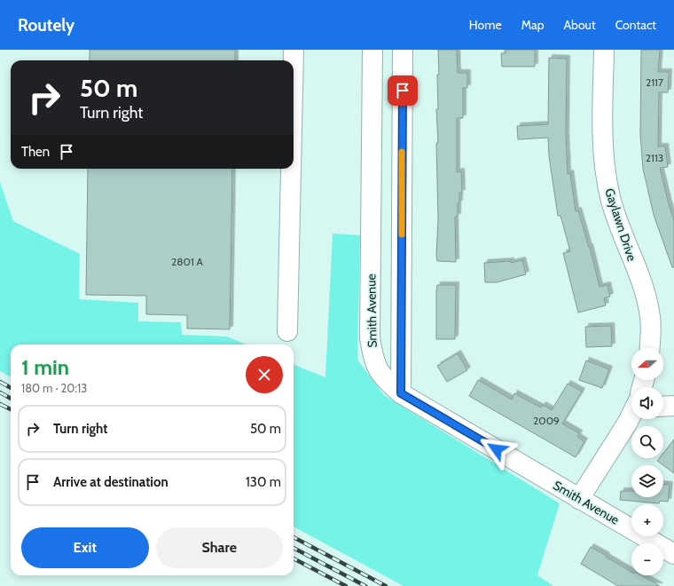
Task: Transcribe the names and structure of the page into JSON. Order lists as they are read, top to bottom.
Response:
{
  "streets": {
    "street": ["Gaylawn Drive", "Smith Avenue"]
  },
  "house_numbers": [
    "2117",
    "2113",
    "2801 A",
    "2009"
  ],
  "north": "left",
  "page": {
    "header": "Routely",
    "nav": [
      "Home",
      "Map",
      "About",
      "Contact"
    ],
    "turn": ["50 m", "Turn right"],
    "then": "Then",
    "heading": ["1 min", "180 m · 20:13"],
    "map_buttons": ["+", "−"],
    "list": [
      {
        "name": "Turn right",
        "value": "50 m"
      },
      {
        "name": "Arrive at destination",
        "value": "130 m"
      }
    ],
    "buttons": ["Exit", "Share"]
  }
}
